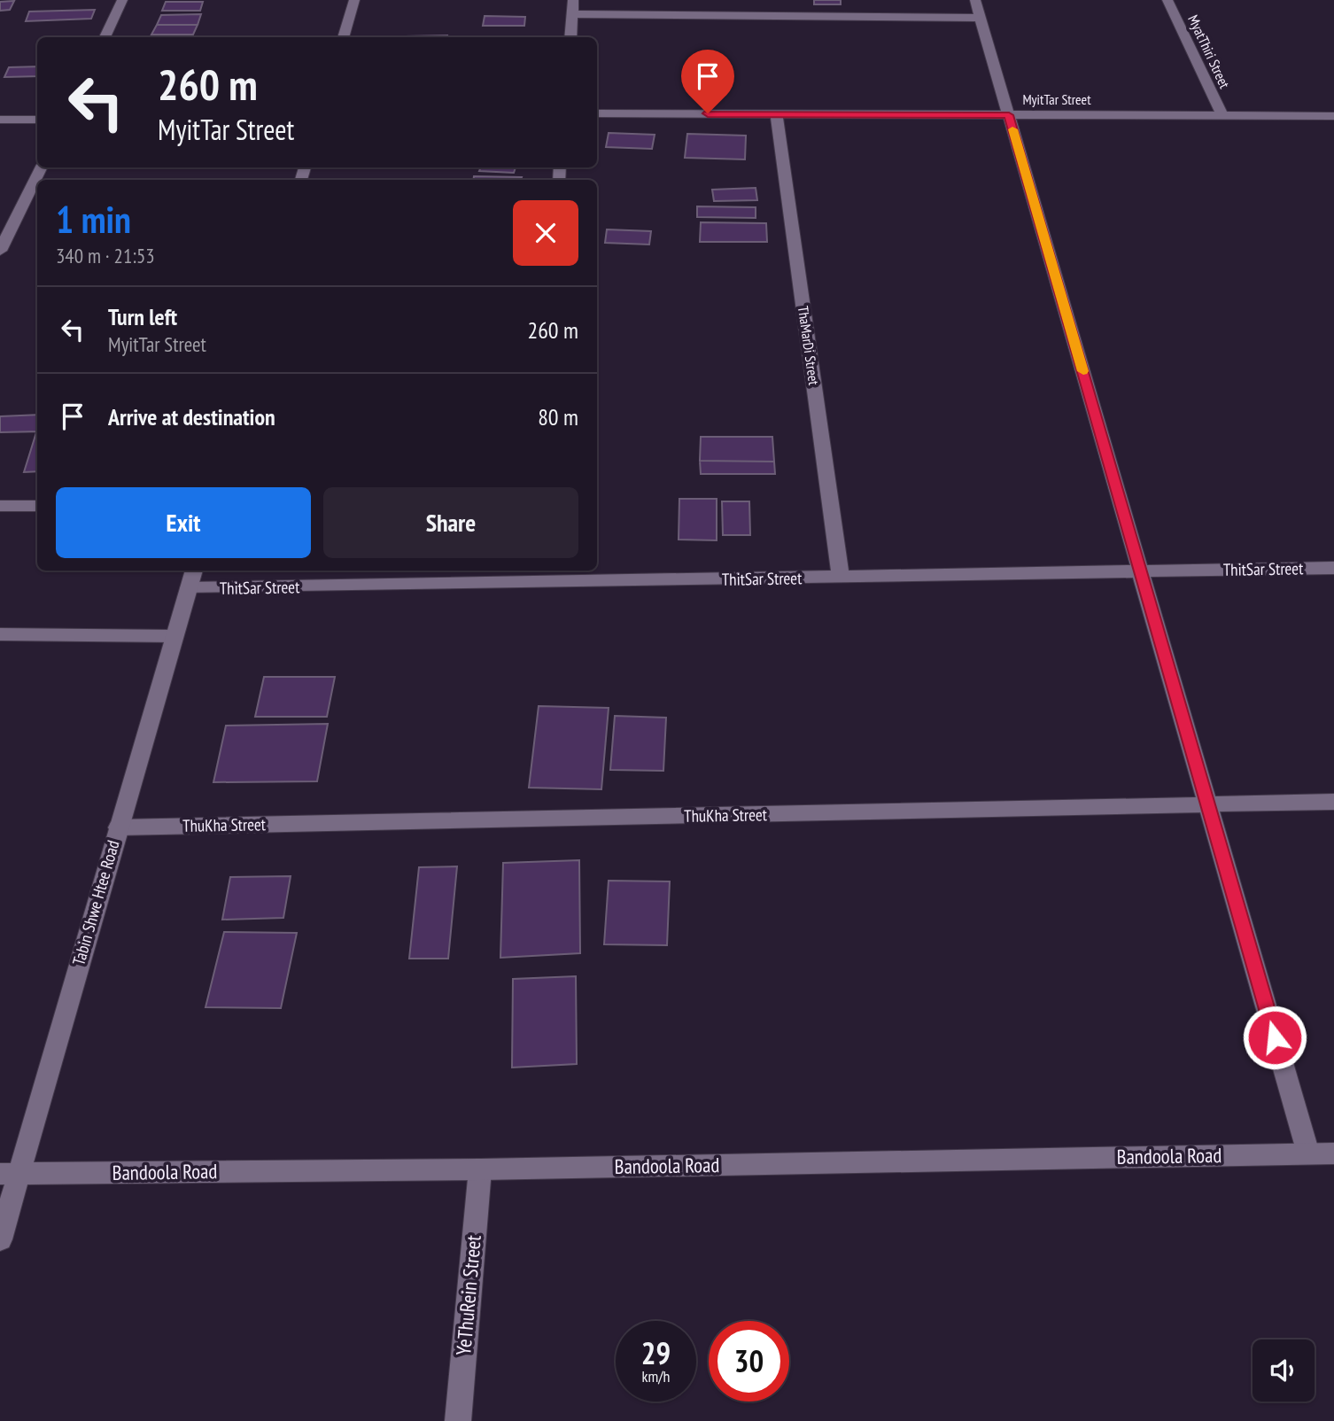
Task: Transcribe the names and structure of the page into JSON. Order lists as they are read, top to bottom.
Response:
{
  "streets": {
    "street": [
      "MyatThiri Street",
      "MyitTar Street",
      "ThaMarDi Street",
      "ThitSar Street",
      "ThuKha Street",
      "Tabin Shwe Htee Road",
      "Bandoola Road",
      "YeThuRein Street"
    ]
  },
  "crossings": [
    ["MyatThiri Street", "MyitTar Street"],
    ["MyitTar Street", "ThaMarDi Street"],
    ["ThaMarDi Street", "ThitSar Street"],
    ["ThitSar Street", "Tabin Shwe Htee Road"],
    ["ThuKha Street", "Tabin Shwe Htee Road"],
    ["Tabin Shwe Htee Road", "Bandoola Road"],
    ["Bandoola Road", "YeThuRein Street"]
  ],
  "page": {
    "turn": ["260 m", "MyitTar Street"],
    "heading": ["1 min", "340 m · 21:53"],
    "list": [
      {
        "name": "Turn left",
        "note": "MyitTar Street",
        "value": "260 m"
      },
      {
        "name": "Arrive at destination",
        "value": "80 m"
      }
    ],
    "buttons": ["Exit", "Share"],
    "speed": "29 km/h",
    "limit": "30"
  }
}
